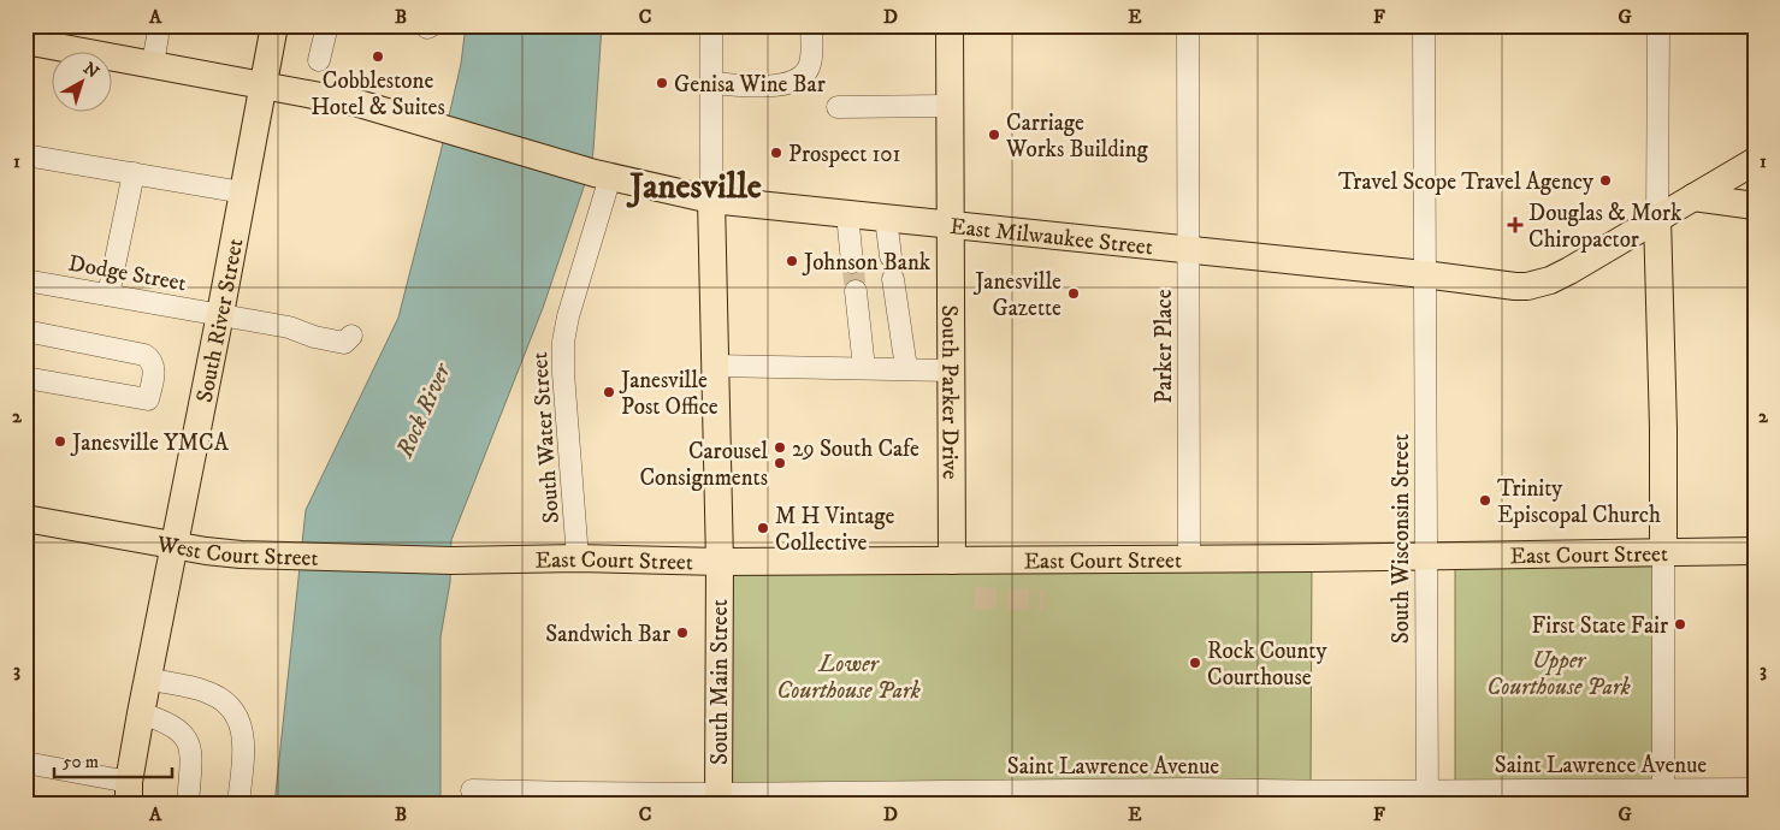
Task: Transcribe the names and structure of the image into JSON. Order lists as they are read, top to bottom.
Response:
{
  "streets": {
    "main road": [
      "East Milwaukee Street",
      "South River Street",
      "South Parker Drive",
      "West Court Street",
      "East Court Street",
      "South Main Street"
    ],
    "street": [
      "Dodge Street",
      "Parker Place",
      "South Water Street",
      "South Wisconsin Street",
      "Saint Lawrence Avenue"
    ]
  },
  "crossings": [
    ["East Milwaukee Street", "South River Street"],
    ["East Milwaukee Street", "Parker Place"],
    ["East Milwaukee Street", "South Parker Drive"],
    ["East Milwaukee Street", "South Water Street"],
    ["East Milwaukee Street", "South Wisconsin Street"],
    ["East Milwaukee Street", "South Main Street"],
    ["Dodge Street", "South River Street"],
    ["South River Street", "West Court Street"],
    ["Parker Place", "East Court Street"],
    ["South Parker Drive", "East Court Street"],
    ["South Water Street", "East Court Street"],
    ["South Wisconsin Street", "East Court Street"],
    ["South Wisconsin Street", "Saint Lawrence Avenue"],
    ["West Court Street", "East Court Street"],
    ["East Court Street", "South Main Street"],
    ["South Main Street", "Saint Lawrence Avenue"]
  ],
  "districts": ["Janesville"],
  "water": ["Rock River"],
  "parks": ["Upper Courthouse Park", "Lower Courthouse Park"],
  "places": {
    "other": [
      "Cobblestone Hotel & Suites",
      "Genisa Wine Bar",
      "Carriage Works Building",
      "Prospect 101",
      "Travel Scope Travel Agency",
      "Johnson Bank",
      "Janesville Gazette",
      "Janesville Post Office",
      "Janesville YMCA",
      "29 South Cafe",
      "Carousel Consignments",
      "Trinity Episcopal Church",
      "M H Vintage Collective",
      "First State Fair",
      "Sandwich Bar",
      "Rock County Courthouse"
    ],
    "health": ["Douglas & Mork Chiropactor"]
  },
  "scale_bar": "50 m",
  "north": "top right",
  "grid": {
    "columns": [
      "A",
      "B",
      "C",
      "D",
      "E",
      "F",
      "G"
    ],
    "rows": ["1", "2", "3"]
  }
}
